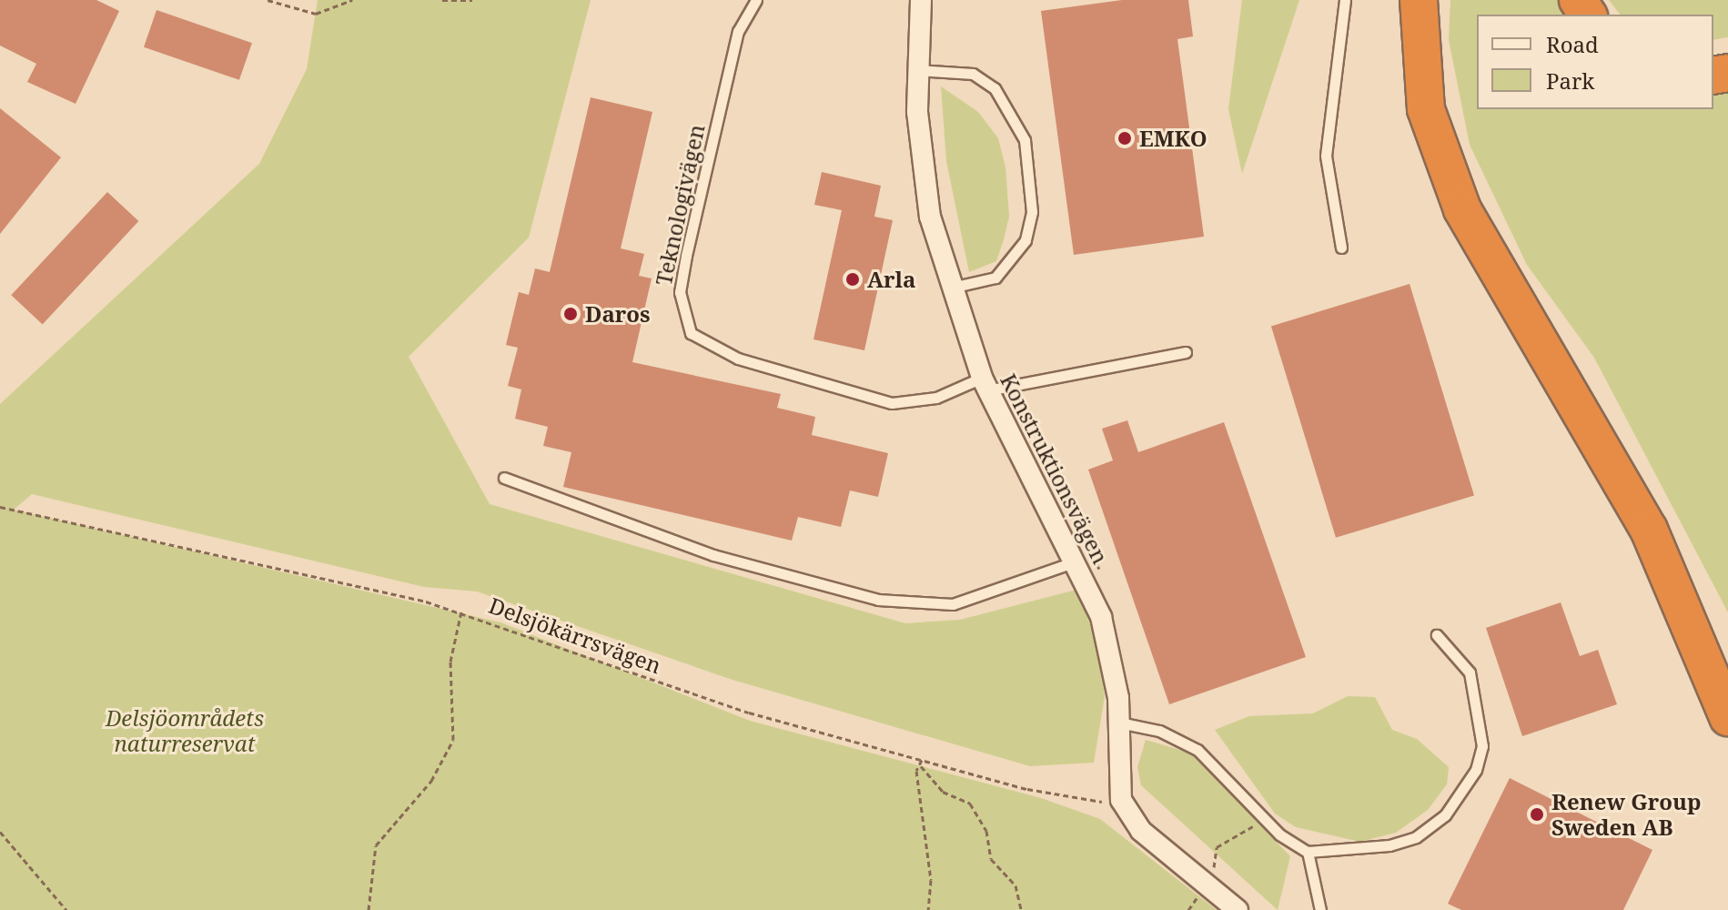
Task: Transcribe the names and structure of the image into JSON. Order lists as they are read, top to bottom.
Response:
{
  "streets": {
    "street": ["Konstruktionsvägen"],
    "lane": ["Teknologivägen"],
    "path": ["Delsjökärrsvägen"]
  },
  "crossings": [
    ["Teknologivägen", "Konstruktionsvägen"],
    ["Konstruktionsvägen", "Delsjökärrsvägen"]
  ],
  "parks": ["Delsjöområdets naturreservat"],
  "places": [
    "EMKO",
    "Arla",
    "Daros",
    "Renew Group Sweden AB"
  ],
  "legend": ["Road", "Park"]
}
